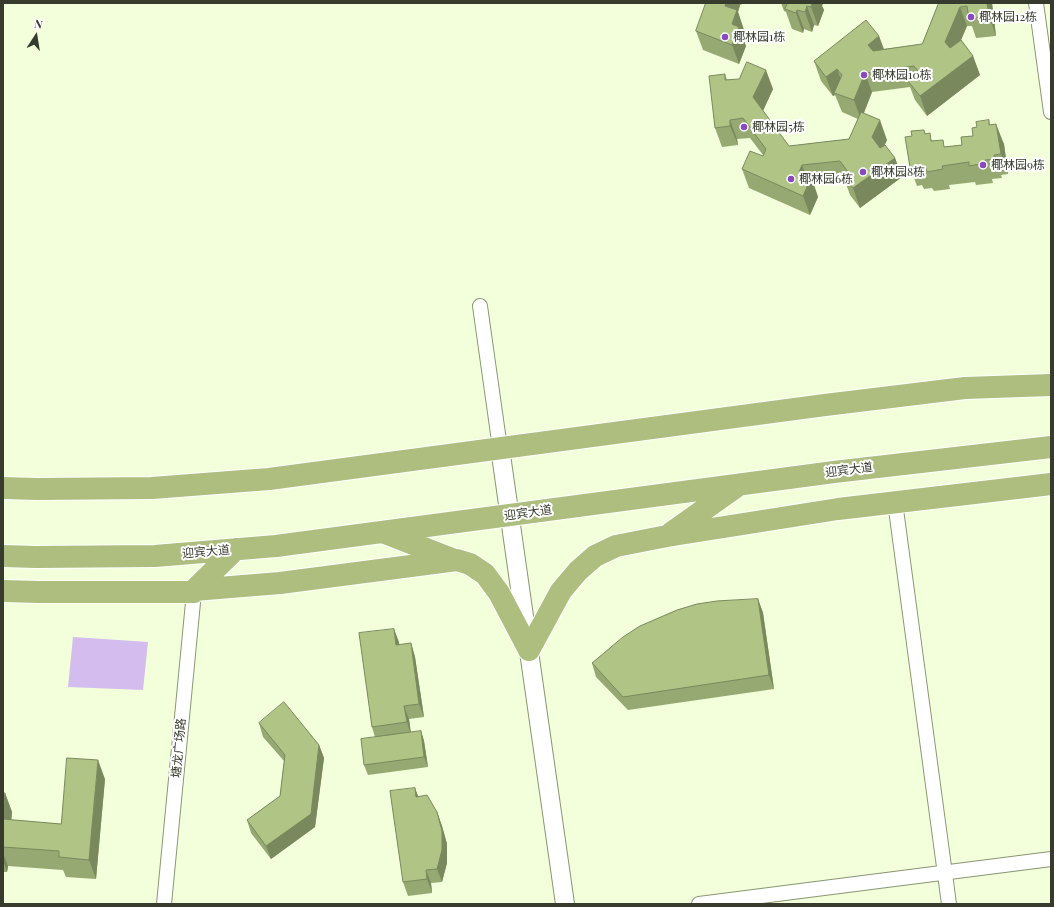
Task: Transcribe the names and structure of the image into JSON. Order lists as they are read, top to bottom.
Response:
{
  "streets": {
    "main road": ["迎宾大道"],
    "street": ["塘龙广场路"]
  },
  "places": [
    "椰林园12栋",
    "椰林园1栋",
    "椰林园10栋",
    "椰林园5栋",
    "椰林园9栋",
    "椰林园8栋",
    "椰林园6栋"
  ],
  "north": "top"
}
